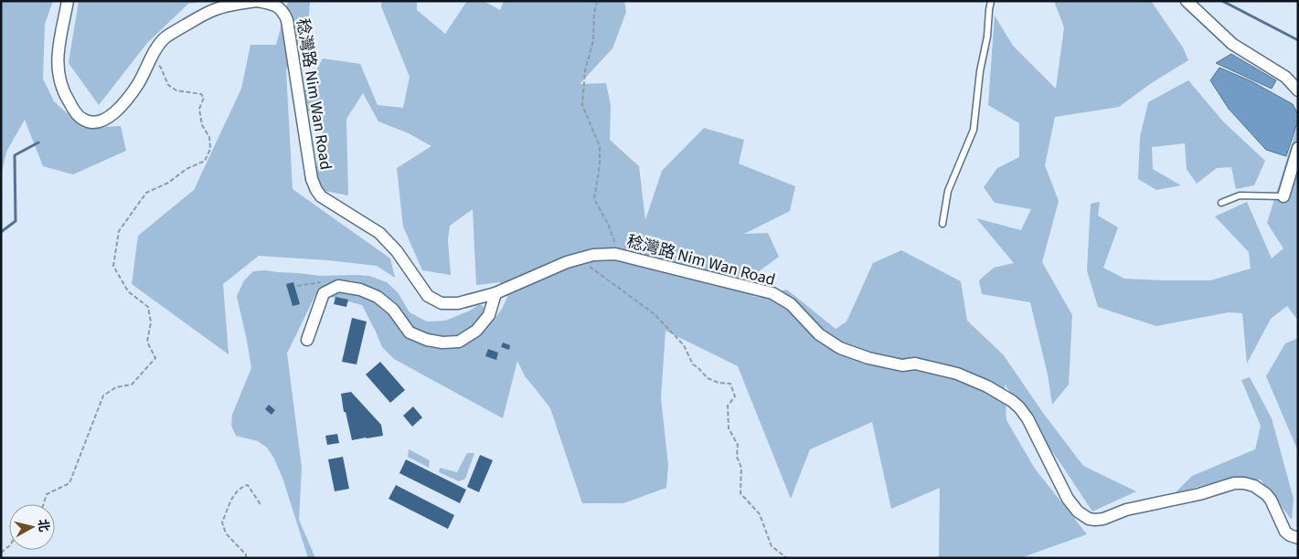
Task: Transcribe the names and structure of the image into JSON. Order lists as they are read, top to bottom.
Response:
{
  "streets": {
    "street": ["稔灣路 Nim Wan Road"]
  },
  "north": "right"
}
